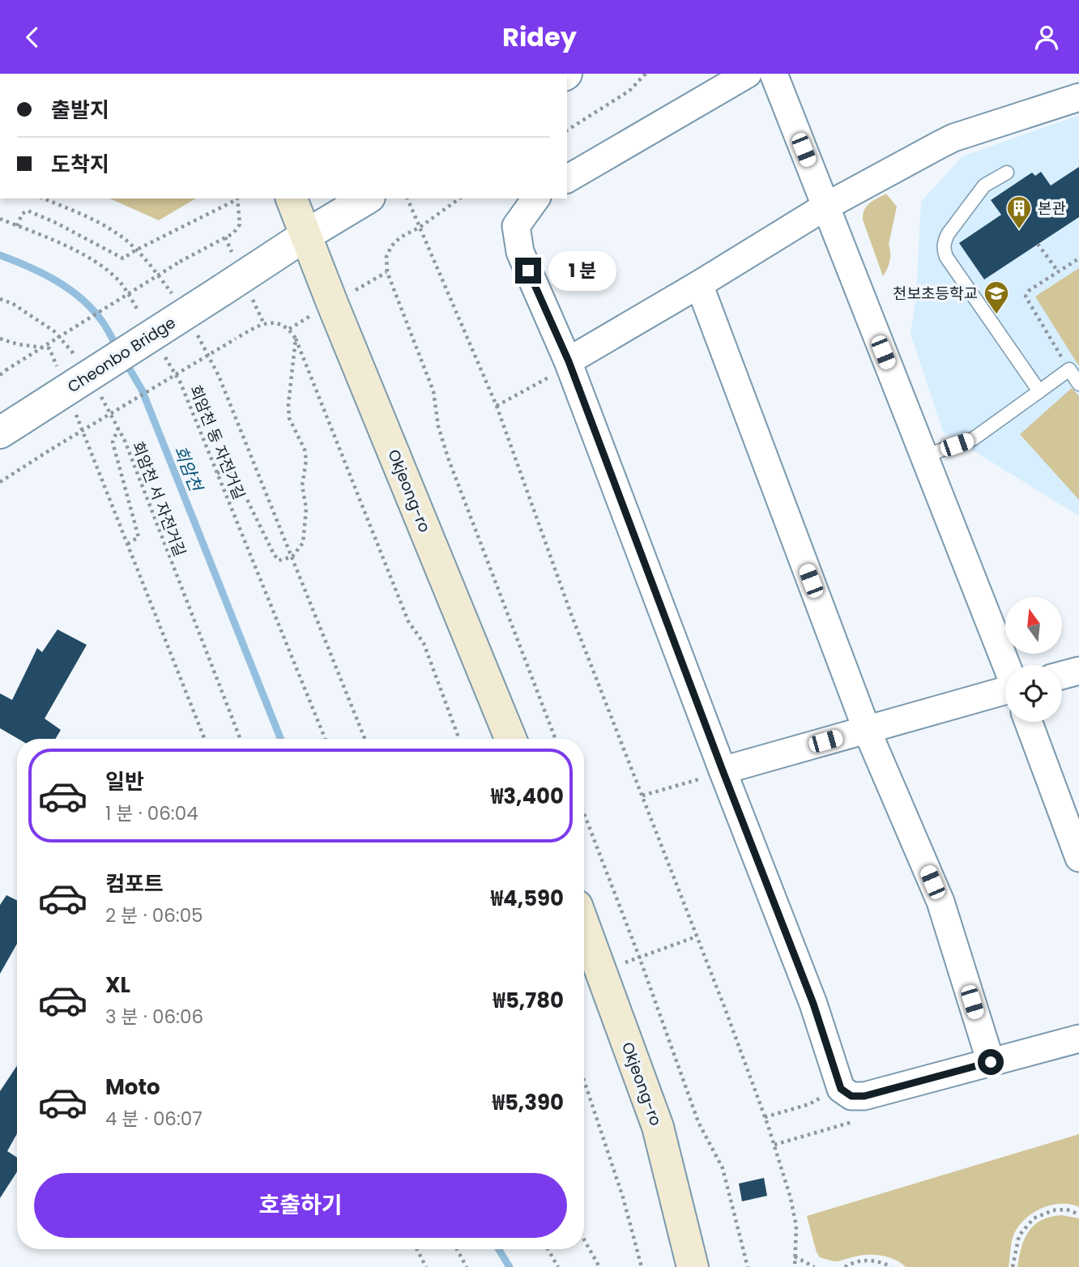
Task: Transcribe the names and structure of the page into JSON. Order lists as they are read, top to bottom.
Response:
{
  "streets": {
    "main road": ["Okjeong-ro"],
    "street": ["Cheonbo Bridge"],
    "path": ["회암천 동 자전거길", "회암천 서 자전거길"]
  },
  "crossings": [
    ["Cheonbo Bridge", "Okjeong-ro"]
  ],
  "water": ["회암천"],
  "places": {
    "building": ["본관"],
    "school or university": ["천보초등학교"]
  },
  "north": "top",
  "page": {
    "header": "Ridey",
    "banner": ["출발지", "도착지"],
    "bubble": "1 분",
    "list": [
      {
        "name": "일반",
        "note": "1 분 · 06:04",
        "value": "₩3,400"
      },
      {
        "name": "컴포트",
        "note": "2 분 · 06:05",
        "value": "₩4,590"
      },
      {
        "name": "XL",
        "note": "3 분 · 06:06",
        "value": "₩5,780"
      },
      {
        "name": "Moto",
        "note": "4 분 · 06:07",
        "value": "₩5,390"
      }
    ],
    "buttons": "호출하기"
  }
}
